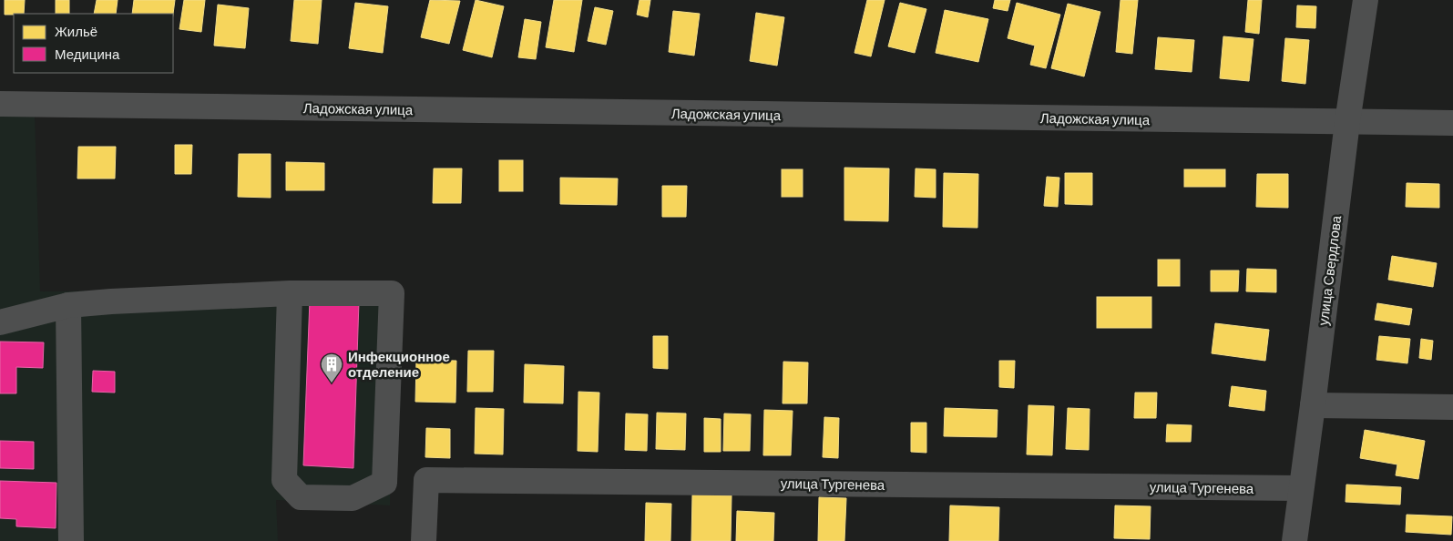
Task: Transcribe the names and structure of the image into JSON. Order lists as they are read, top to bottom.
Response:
{
  "streets": {
    "street": ["Ладожская улица", "улица Свердлова", "улица Тургенева"]
  },
  "crossings": [
    ["Ладожская улица", "улица Свердлова"],
    ["улица Свердлова", "улица Тургенева"]
  ],
  "places": {
    "building": ["Инфекционное отделение"]
  },
  "legend": ["Жильё", "Медицина"]
}
